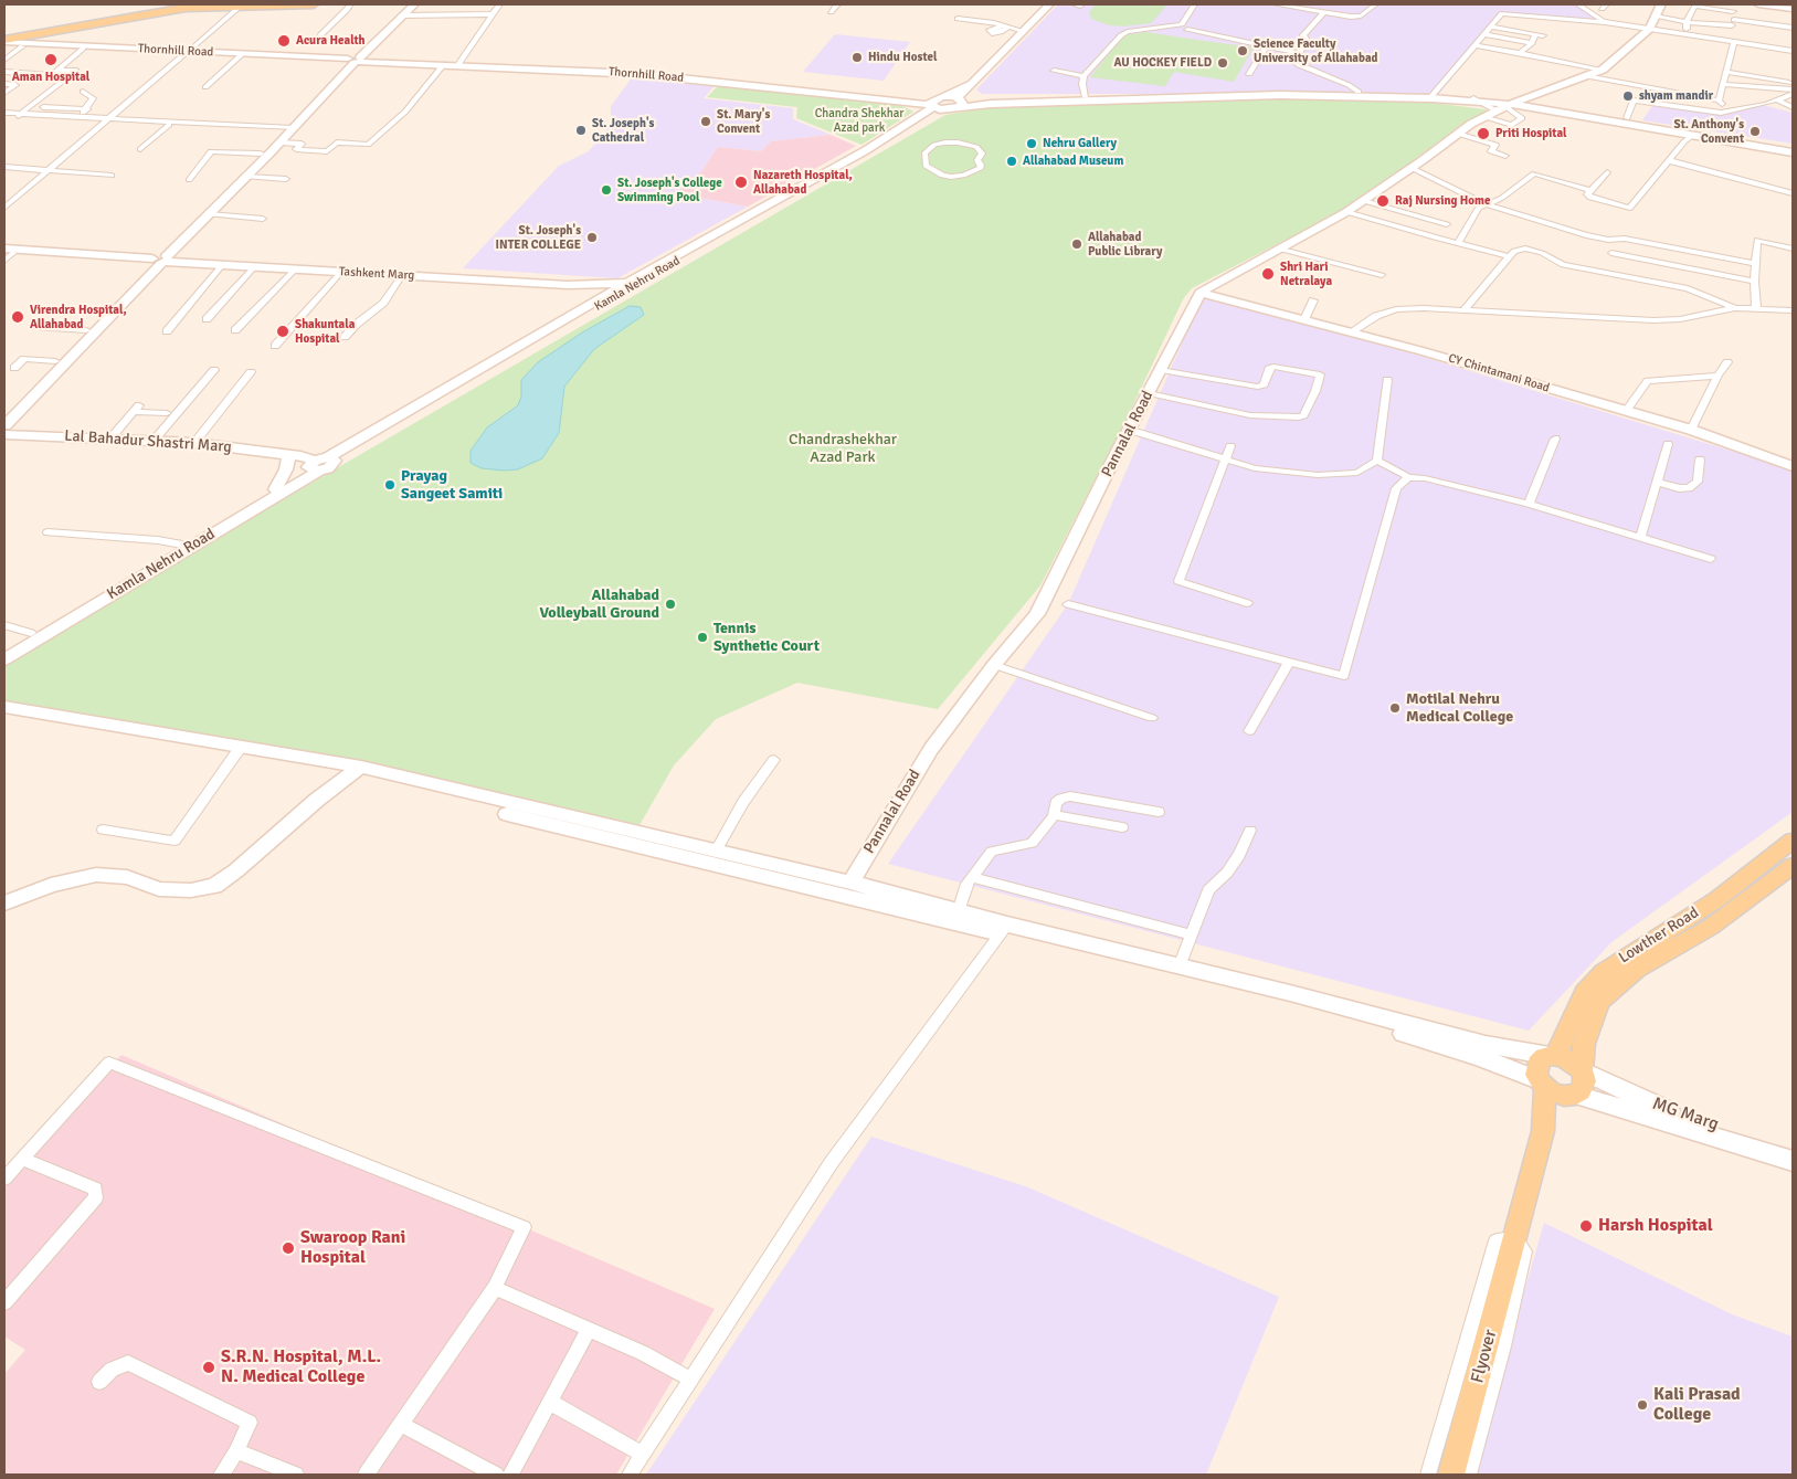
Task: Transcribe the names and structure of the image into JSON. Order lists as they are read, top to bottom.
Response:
{
  "streets": {
    "main road": ["Lowther Road", "Flyover"],
    "street": [
      "Thornhill Road",
      "Tashkent Marg",
      "Kamla Nehru Road",
      "CY Chintamani Road",
      "Pannalal Road",
      "Lal Bahadur Shastri Marg",
      "MG Marg"
    ]
  },
  "crossings": [
    ["Thornhill Road", "Kamla Nehru Road"],
    ["Tashkent Marg", "Kamla Nehru Road"],
    ["CY Chintamani Road", "Pannalal Road"],
    ["Lowther Road", "MG Marg"]
  ],
  "parks": ["Chandra Shekhar Azad park", "Chandrashekhar Azad Park"],
  "places": [
    "Acura Health",
    "Science Faculty University of Allahabad",
    "Hindu Hostel",
    "Aman Hospital",
    "AU HOCKEY FIELD",
    "shyam mandir",
    "St. Mary's Convent",
    "St. Joseph's Cathedral",
    "St. Anthony's Convent",
    "Priti Hospital",
    "Nehru Gallery",
    "Allahabad Museum",
    "Nazareth Hospital, Allahabad",
    "St. Joseph's College Swimming Pool",
    "Raj Nursing Home",
    "St. Joseph's INTER COLLEGE",
    "Allahabad Public Library",
    "Shri Hari Netralaya",
    "Virendra Hospital, Allahabad",
    "Shakuntala Hospital",
    "Prayag Sangeet Samiti",
    "Allahabad Volleyball Ground",
    "Tennis Synthetic Court",
    "Motilal Nehru Medical College",
    "Harsh Hospital",
    "Swaroop Rani Hospital",
    "S.R.N. Hospital, M.L. N. Medical College",
    "Kali Prasad College"
  ]
}
